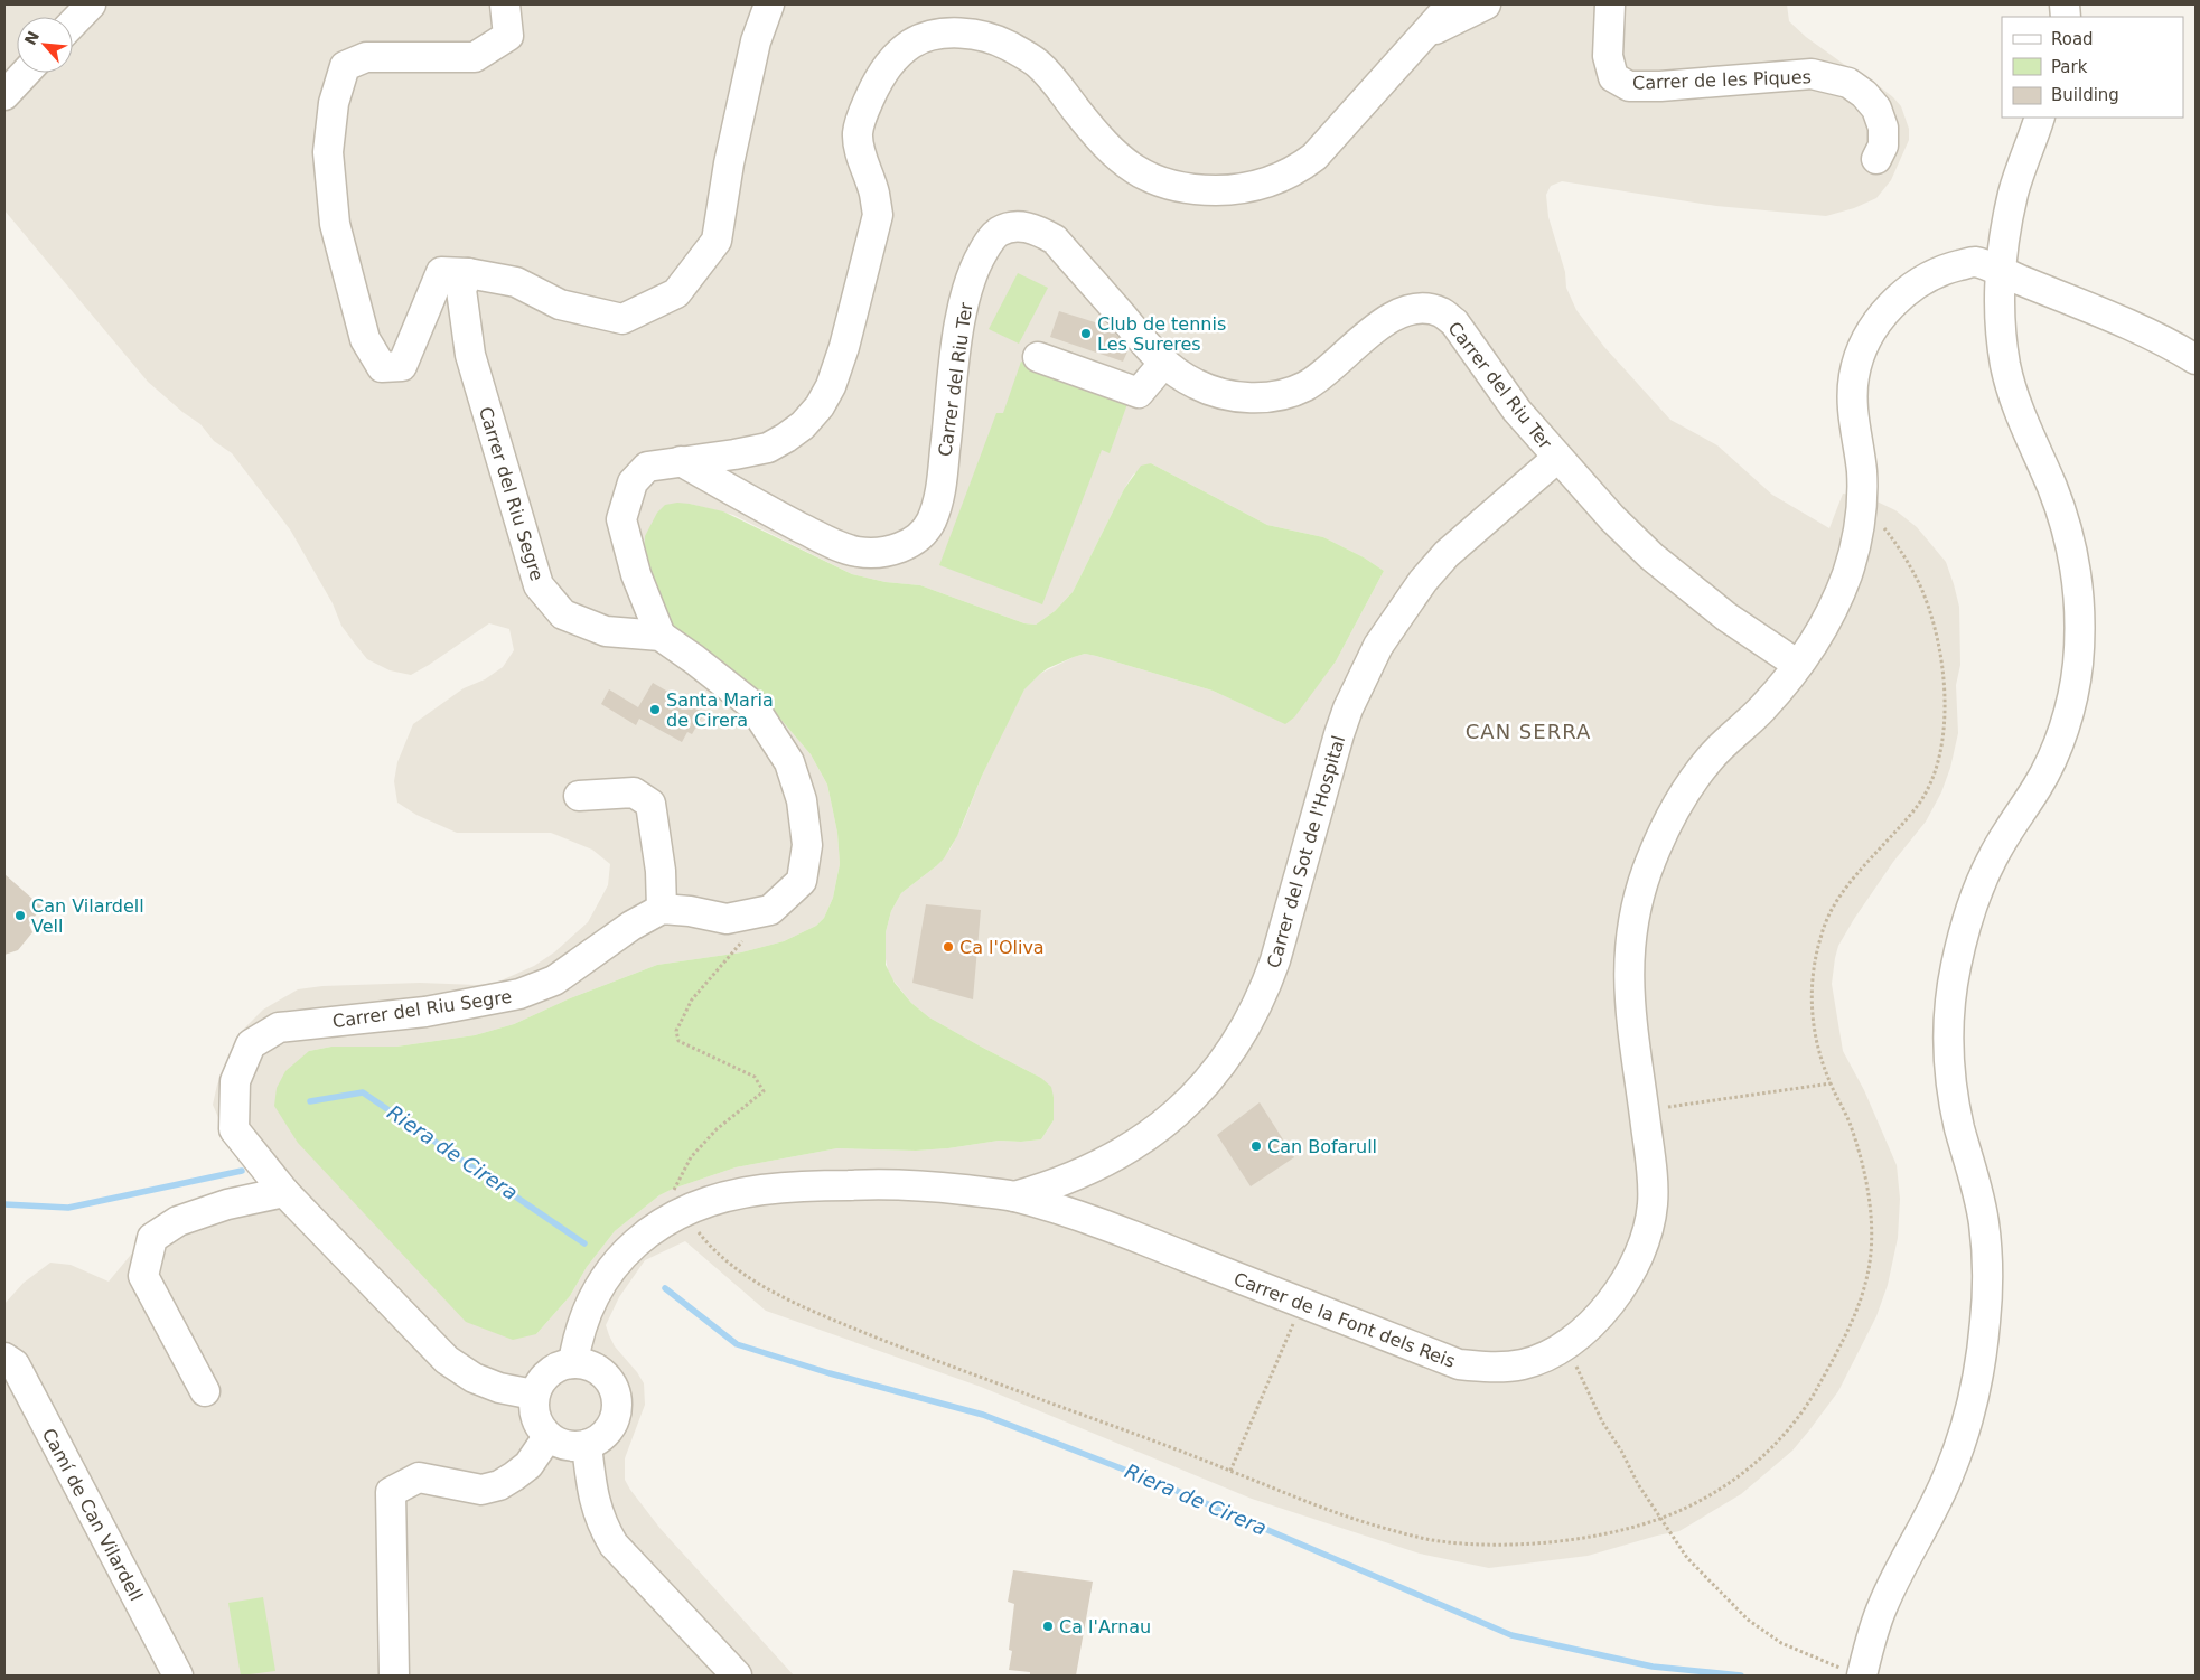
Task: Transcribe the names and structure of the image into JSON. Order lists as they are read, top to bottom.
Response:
{
  "streets": {
    "street": [
      "Carrer de les Piques",
      "Carrer del Riu Ter",
      "Carrer del Riu Segre",
      "Carrer del Sot de l'Hospital",
      "Carrer de la Font dels Reis",
      "Camí de Can Vilardell"
    ]
  },
  "crossings": [
    ["Carrer del Riu Ter", "Carrer del Sot de l'Hospital"],
    ["Carrer del Riu Ter", "Carrer de la Font dels Reis"],
    ["Carrer del Riu Segre", "Carrer de la Font dels Reis"],
    ["Carrer del Sot de l'Hospital", "Carrer de la Font dels Reis"]
  ],
  "districts": ["CAN SERRA"],
  "water": ["Riera de Cirera"],
  "places": [
    "Club de tennis Les Sureres",
    "Santa Maria de Cirera",
    "Can Vilardell Vell",
    "Ca l'Oliva",
    "Can Bofarull",
    "Ca l'Arnau"
  ],
  "legend": ["Road", "Park", "Building"],
  "north": "top left"
}
